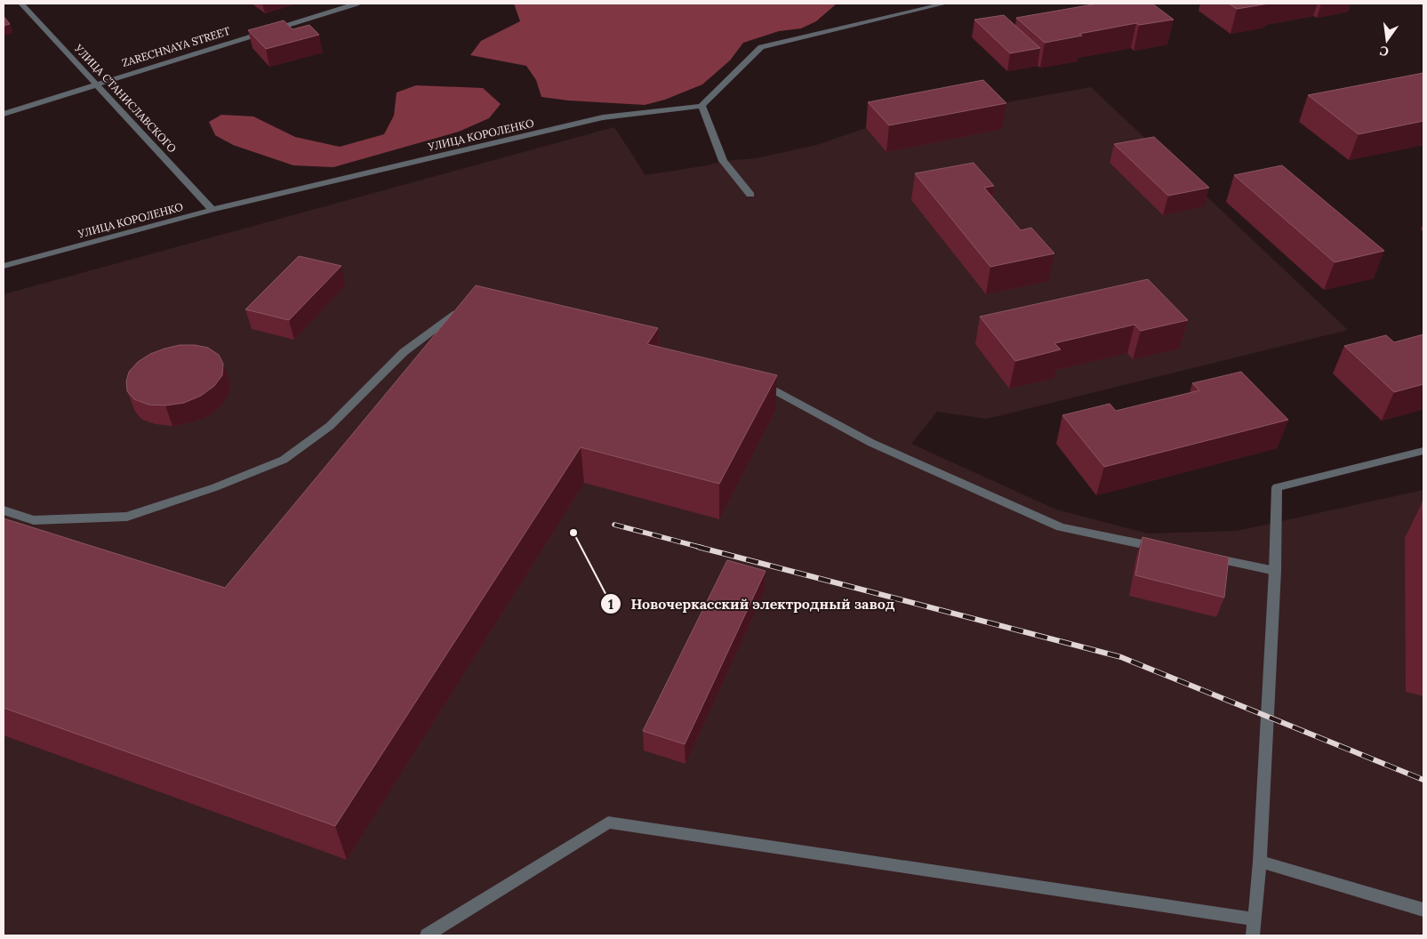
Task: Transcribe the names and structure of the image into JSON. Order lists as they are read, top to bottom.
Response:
{
  "streets": {
    "street": ["ZARECHNAYA STREET", "УЛИЦА СТАНИСЛАВСКОГО", "УЛИЦА КОРОЛЕНКО"]
  },
  "crossings": [
    ["ZARECHNAYA STREET", "УЛИЦА СТАНИСЛАВСКОГО"],
    ["УЛИЦА СТАНИСЛАВСКОГО", "УЛИЦА КОРОЛЕНКО"]
  ],
  "places": ["Новочеркасский электродный завод"],
  "north": "bottom"
}
